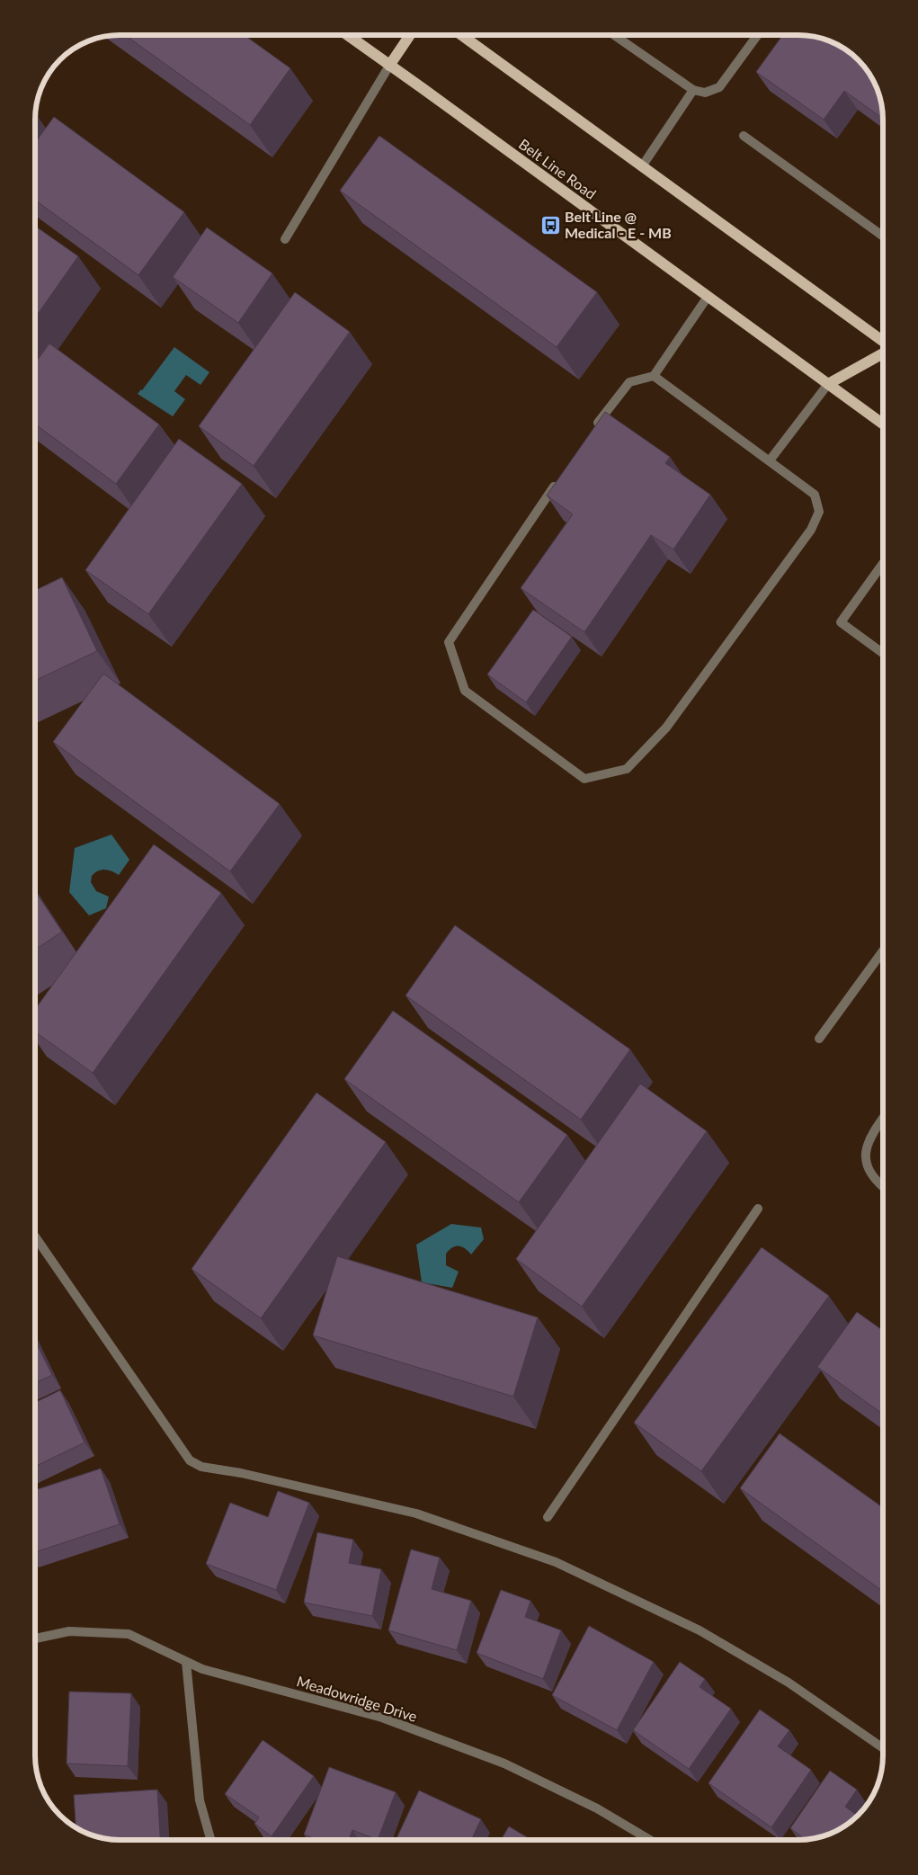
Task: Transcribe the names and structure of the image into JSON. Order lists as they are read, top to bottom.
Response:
{
  "streets": {
    "main road": ["Belt Line Road"],
    "street": ["Meadowridge Drive"]
  },
  "places": {
    "bus stop": ["Belt Line @ Medical - E - MB"]
  }
}
